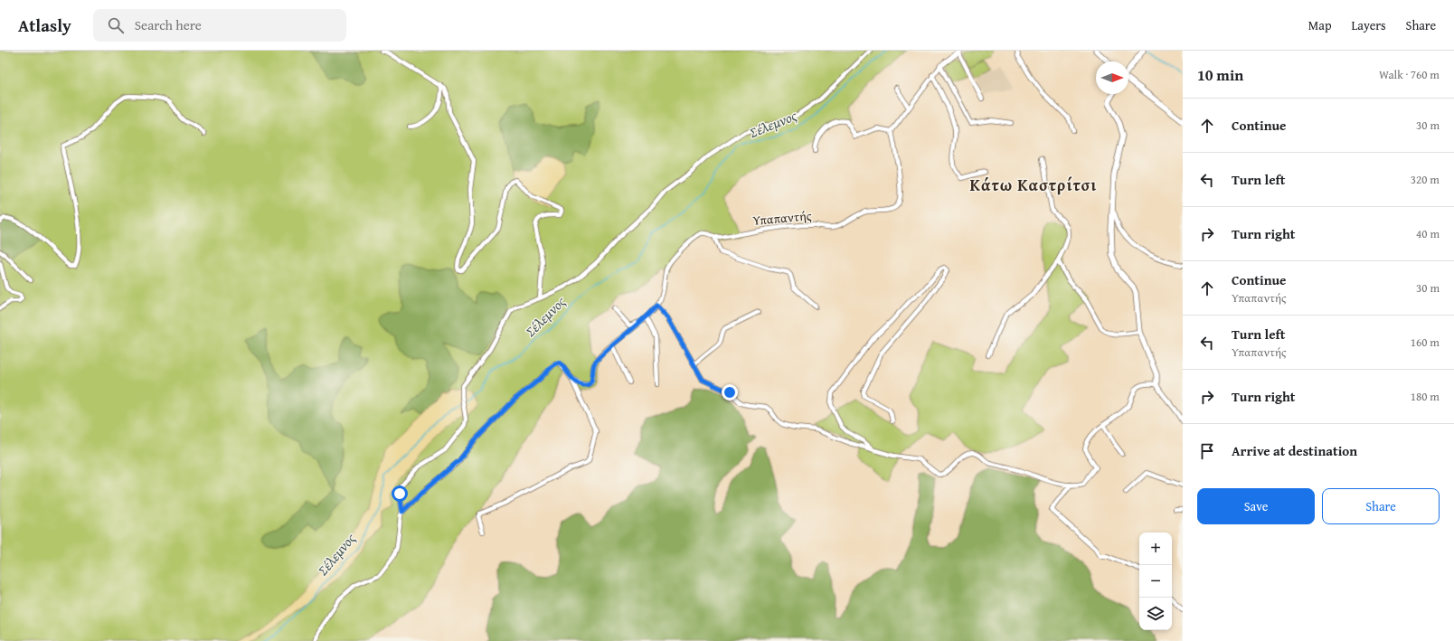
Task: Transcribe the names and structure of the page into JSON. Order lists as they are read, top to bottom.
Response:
{
  "streets": {
    "street": ["Υπαπαντής"]
  },
  "districts": ["Κάτω Καστρίτσι"],
  "water": ["Σέλεμνος"],
  "north": "right",
  "page": {
    "header": "Atlasly",
    "search": "Search here",
    "nav": ["Map", "Layers", "Share"],
    "heading": ["10 min", "Walk · 760 m"],
    "list": [
      ["Continue", "30 m"],
      ["Turn left", "320 m"],
      ["Turn right", "40 m"],
      ["Continue", "Υπαπαντής", "30 m"],
      ["Turn left", "Υπαπαντής", "160 m"],
      ["Turn right", "180 m"],
      "Arrive at destination"
    ],
    "buttons": ["Save", "Share"],
    "map_buttons": ["+", "−"]
  }
}
